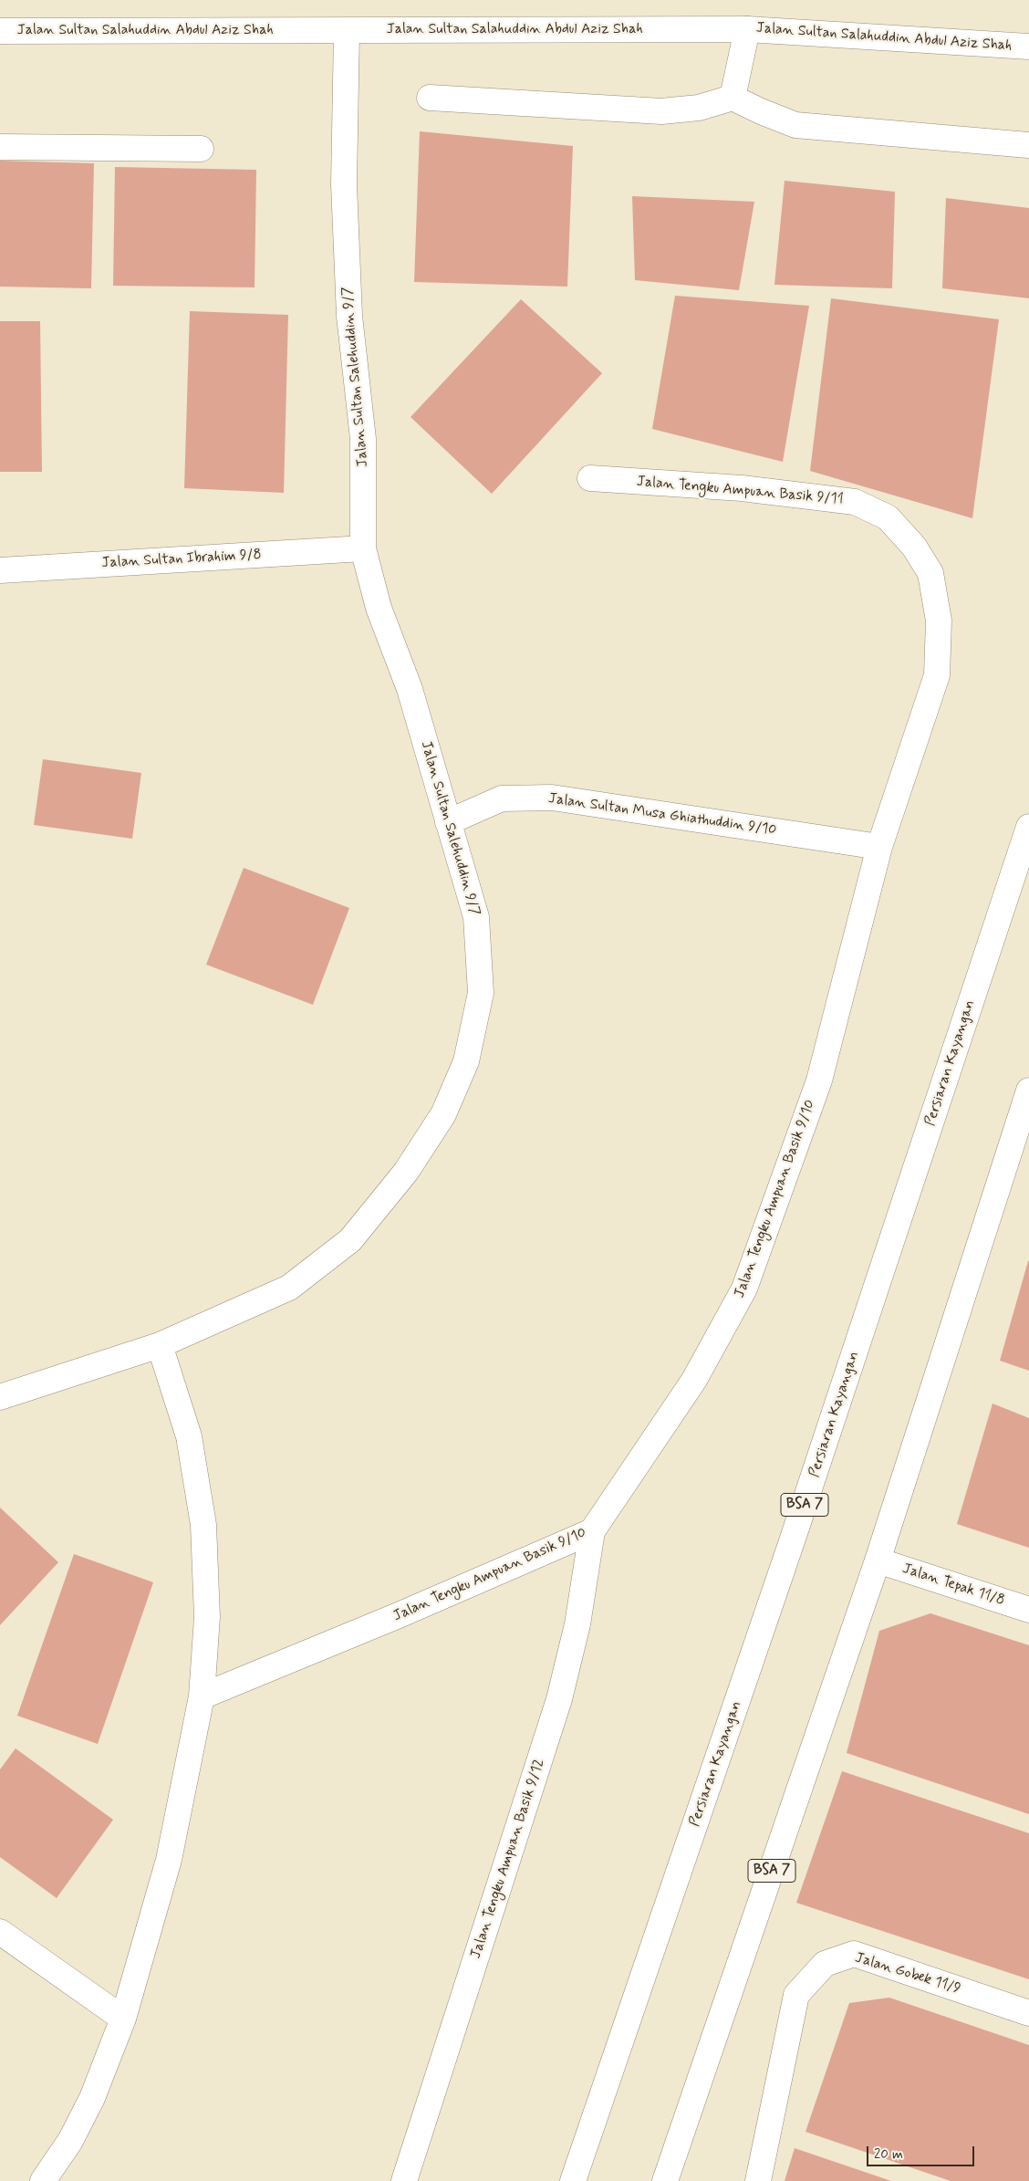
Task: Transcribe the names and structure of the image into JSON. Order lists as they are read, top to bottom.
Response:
{
  "streets": {
    "street": [
      "Jalan Sultan Salahuddin Abdul Aziz Shah",
      "Jalan Sultan Salehuddin 9/7",
      "Jalan Tengku Ampuan Basik 9/11",
      "Jalan Sultan Ibrahim 9/8",
      "Jalan Sultan Musa Ghiathuddin 9/10",
      "Persiaran Kayangan",
      "Jalan Tengku Ampuan Basik 9/10",
      "BSA 7",
      "Jalan Tepak 11/8",
      "Jalan Tengku Ampuan Basik 9/12",
      "Jalan Gobek 11/9"
    ]
  },
  "crossings": [
    ["Jalan Sultan Salahuddin Abdul Aziz Shah", "Jalan Sultan Salehuddin 9/7"],
    ["Jalan Sultan Salehuddin 9/7", "Jalan Sultan Ibrahim 9/8"],
    ["Jalan Sultan Salehuddin 9/7", "Jalan Sultan Musa Ghiathuddin 9/10"],
    ["Jalan Tengku Ampuan Basik 9/11", "Jalan Sultan Musa Ghiathuddin 9/10"],
    ["Jalan Tengku Ampuan Basik 9/11", "Jalan Tengku Ampuan Basik 9/10"],
    ["Jalan Sultan Musa Ghiathuddin 9/10", "Jalan Tengku Ampuan Basik 9/10"],
    ["Jalan Tengku Ampuan Basik 9/10", "Jalan Tengku Ampuan Basik 9/12"],
    ["BSA 7", "Jalan Tepak 11/8"]
  ],
  "scale_bar": "20 m"
}
